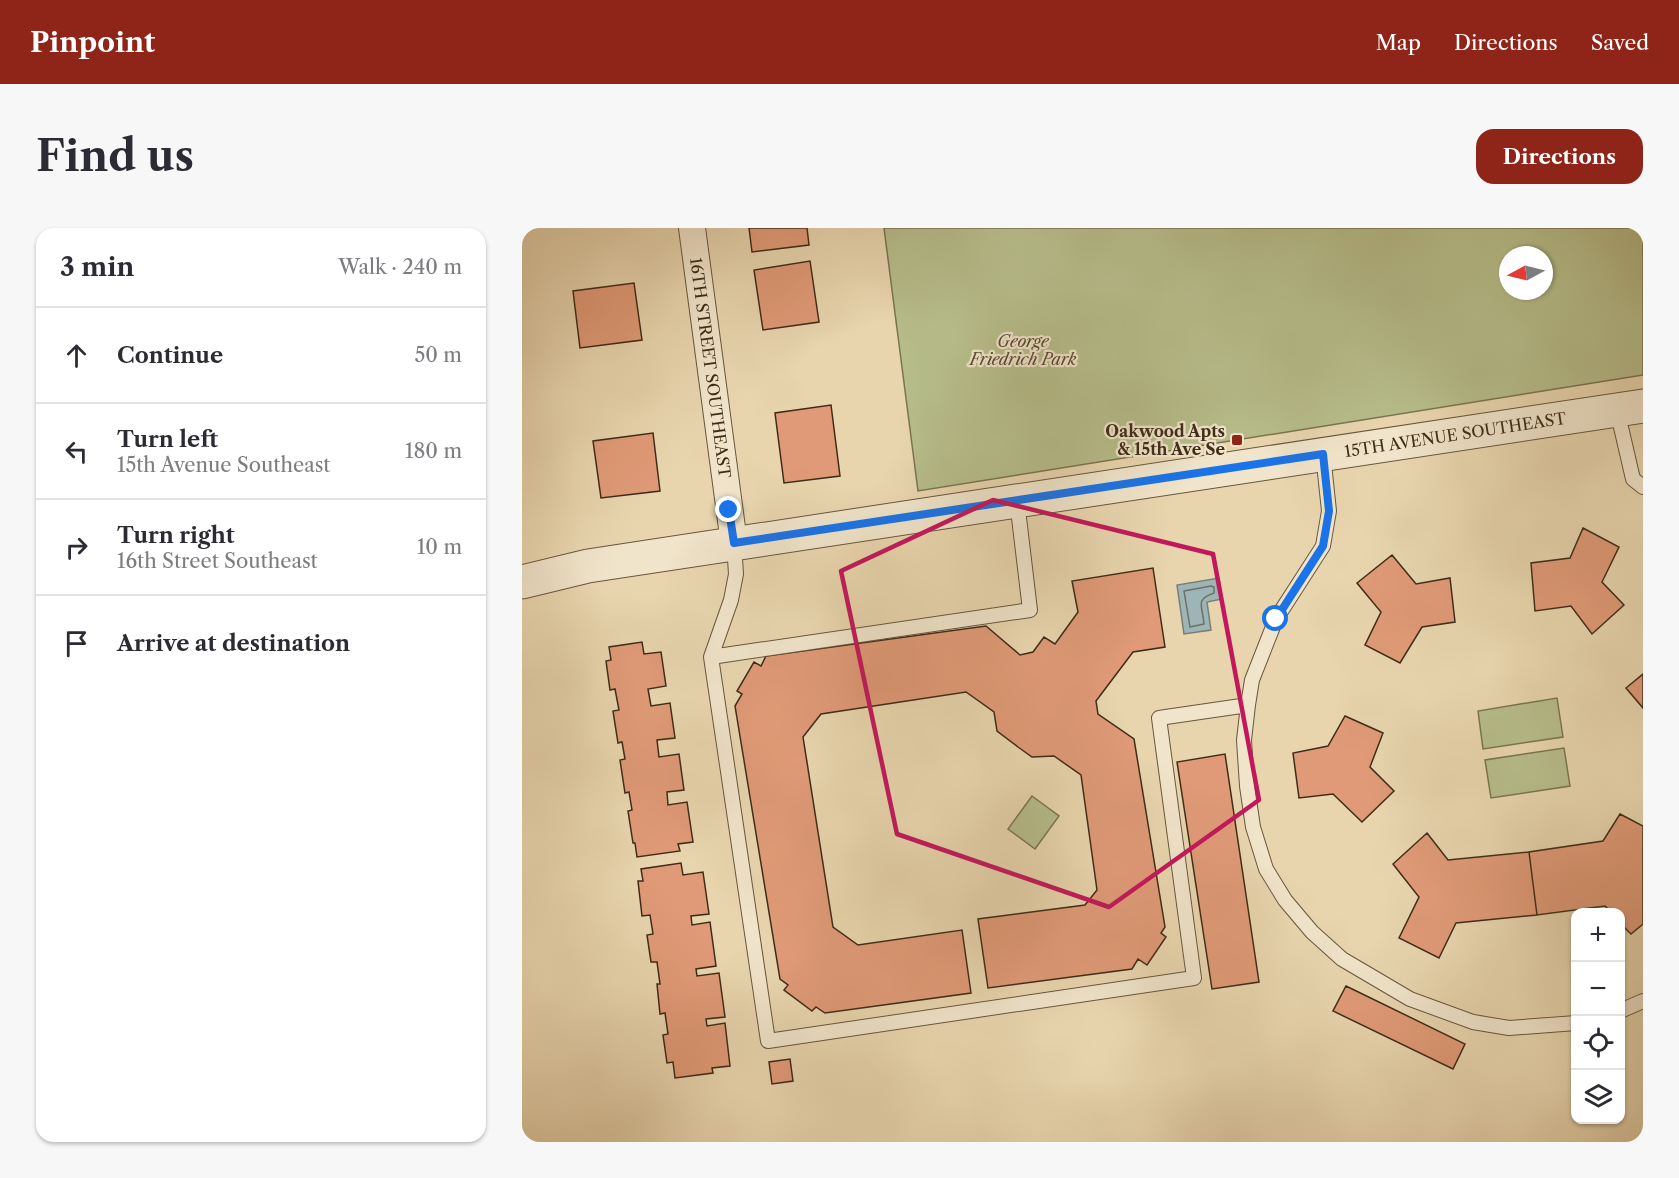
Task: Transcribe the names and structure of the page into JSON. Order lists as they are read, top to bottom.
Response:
{
  "streets": {
    "street": ["16TH STREET SOUTHEAST", "15TH AVENUE SOUTHEAST"]
  },
  "crossings": [
    ["16TH STREET SOUTHEAST", "15TH AVENUE SOUTHEAST"]
  ],
  "parks": ["George Friedrich Park"],
  "places": {
    "transit": ["Oakwood Apts & 15th Ave Se"]
  },
  "north": "left",
  "page": {
    "header": "Pinpoint",
    "nav": ["Map", "Directions", "Saved"],
    "buttons": "Directions",
    "title": "Find us",
    "heading": ["3 min", "Walk · 240 m"],
    "list": [
      ["Continue", "50 m"],
      ["Turn left", "15th Avenue Southeast", "180 m"],
      ["Turn right", "16th Street Southeast", "10 m"],
      "Arrive at destination"
    ],
    "map_buttons": ["+", "−"]
  }
}
